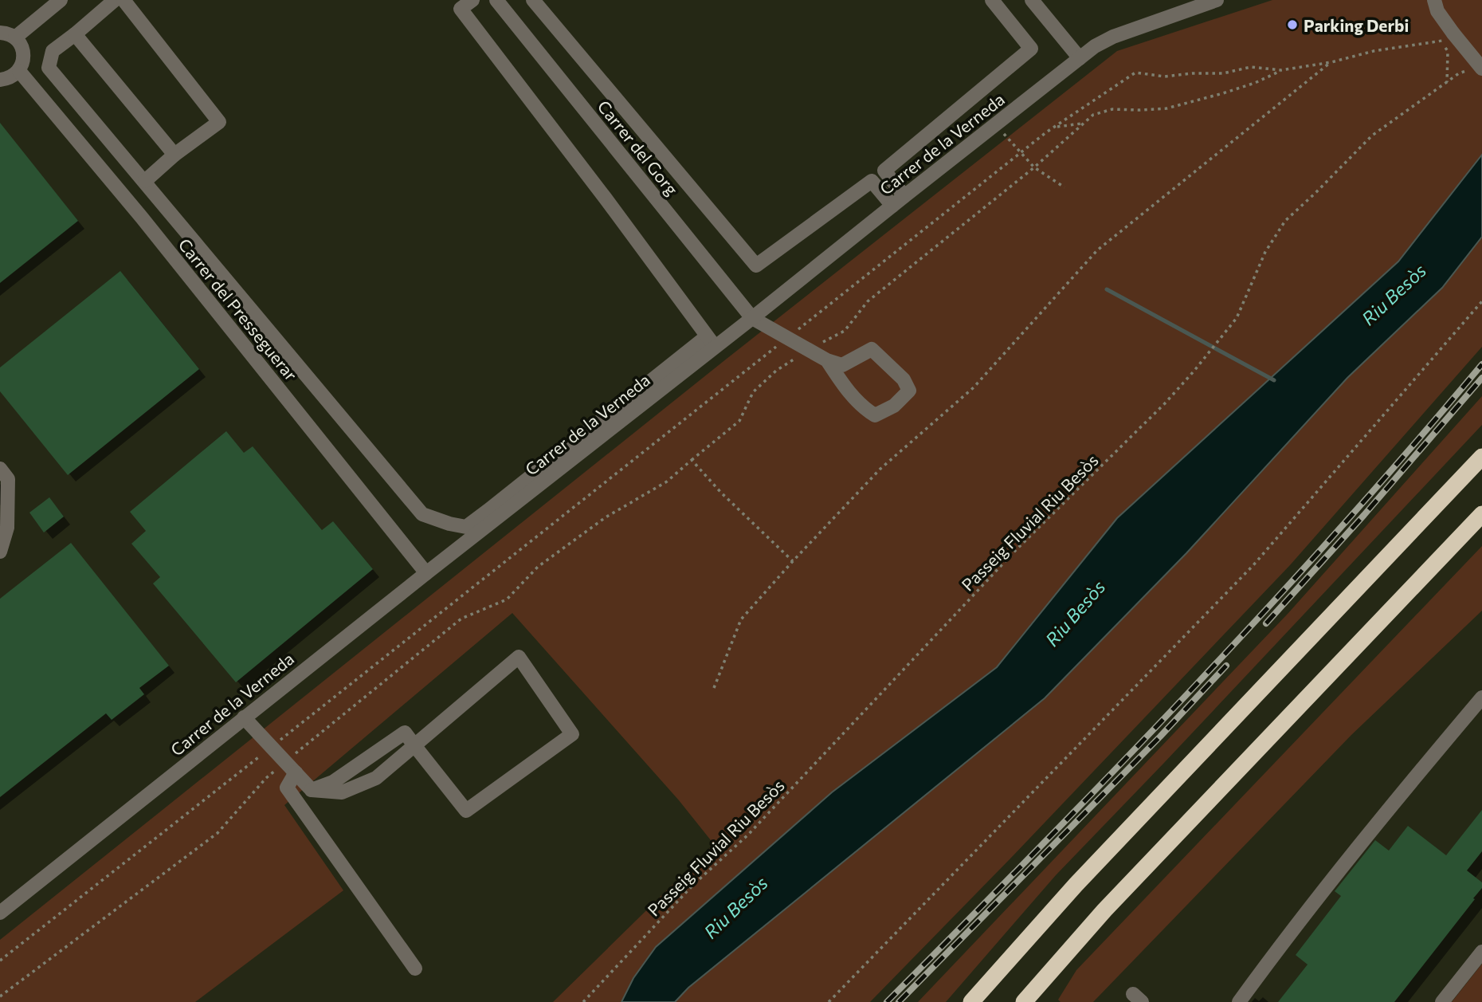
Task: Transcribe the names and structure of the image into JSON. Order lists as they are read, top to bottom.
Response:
{
  "streets": {
    "street": ["Carrer de la Verneda", "Carrer del Gorg", "Carrer del Presseguerar"],
    "path": ["Passeig Fluvial Riu Besòs"]
  },
  "crossings": [
    ["Carrer de la Verneda", "Carrer del Gorg"],
    ["Carrer de la Verneda", "Carrer del Presseguerar"]
  ],
  "water": ["Riu Besòs"],
  "places": ["Parking Derbi"]
}
